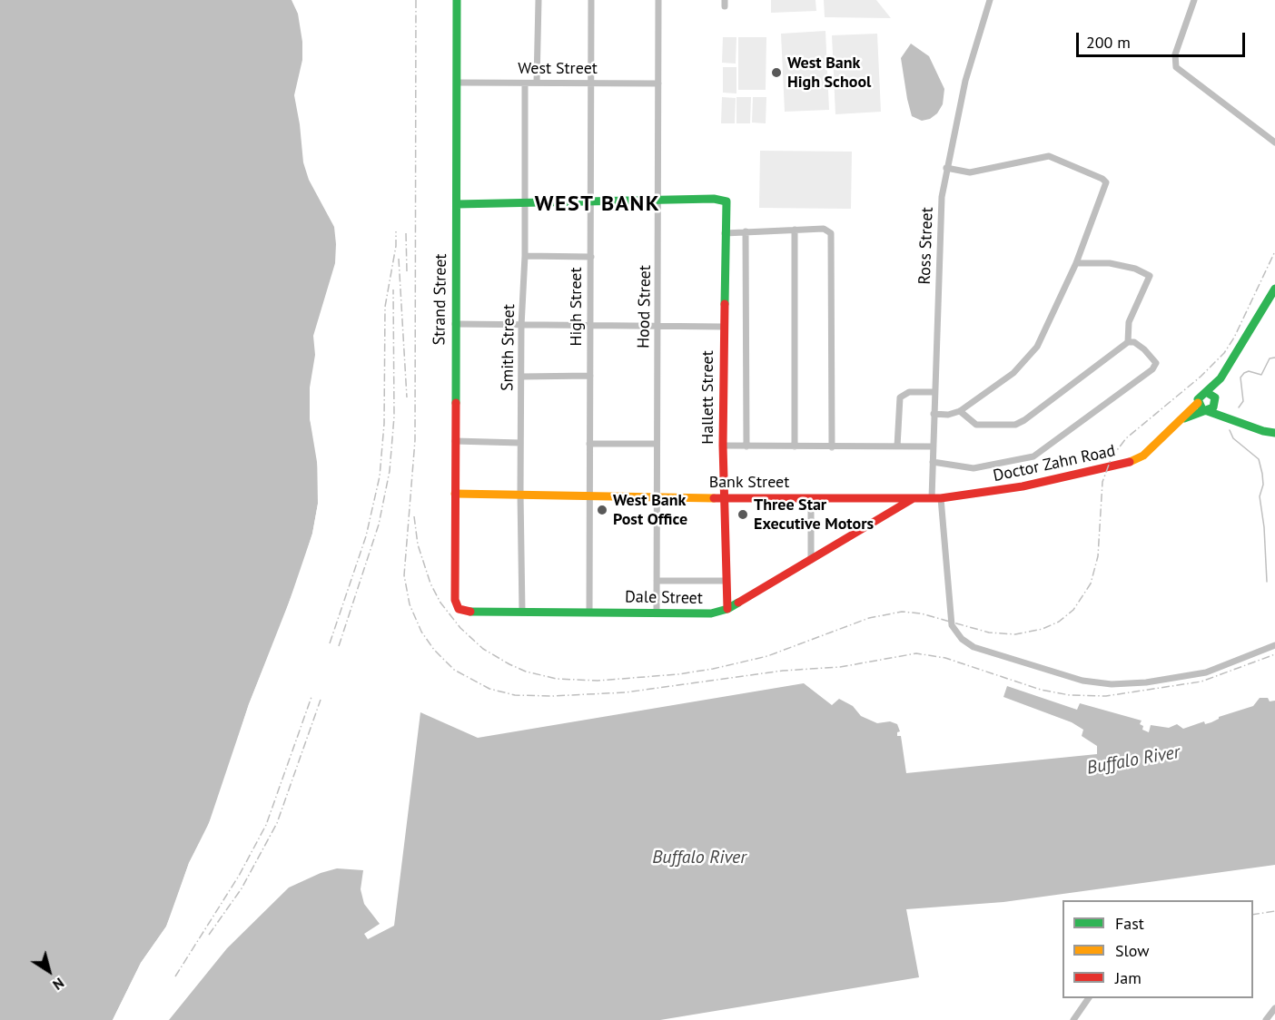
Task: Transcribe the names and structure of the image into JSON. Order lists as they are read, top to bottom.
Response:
{
  "streets": {
    "street": [
      "West Street",
      "Ross Street",
      "Strand Street",
      "High Street",
      "Hood Street",
      "Smith Street",
      "Hallett Street",
      "Doctor Zahn Road",
      "Bank Street",
      "Dale Street"
    ]
  },
  "crossings": [
    ["West Street", "Strand Street"],
    ["West Street", "High Street"],
    ["West Street", "Hood Street"],
    ["West Street", "Smith Street"],
    ["Ross Street", "Doctor Zahn Road"],
    ["Strand Street", "Bank Street"],
    ["Strand Street", "Dale Street"],
    ["High Street", "Bank Street"],
    ["High Street", "Dale Street"],
    ["Hood Street", "Hallett Street"],
    ["Hood Street", "Bank Street"],
    ["Hood Street", "Dale Street"],
    ["Smith Street", "Bank Street"],
    ["Smith Street", "Dale Street"],
    ["Hallett Street", "Bank Street"],
    ["Hallett Street", "Dale Street"],
    ["Doctor Zahn Road", "Bank Street"],
    ["Doctor Zahn Road", "Dale Street"],
    ["Bank Street", "Dale Street"]
  ],
  "districts": ["WEST BANK"],
  "water": ["Buffalo River"],
  "places": ["West Bank High School", "West Bank Post Office", "Three Star Executive Motors"],
  "legend": ["Fast", "Slow", "Jam"],
  "scale_bar": "200 m",
  "north": "bottom right"
}
